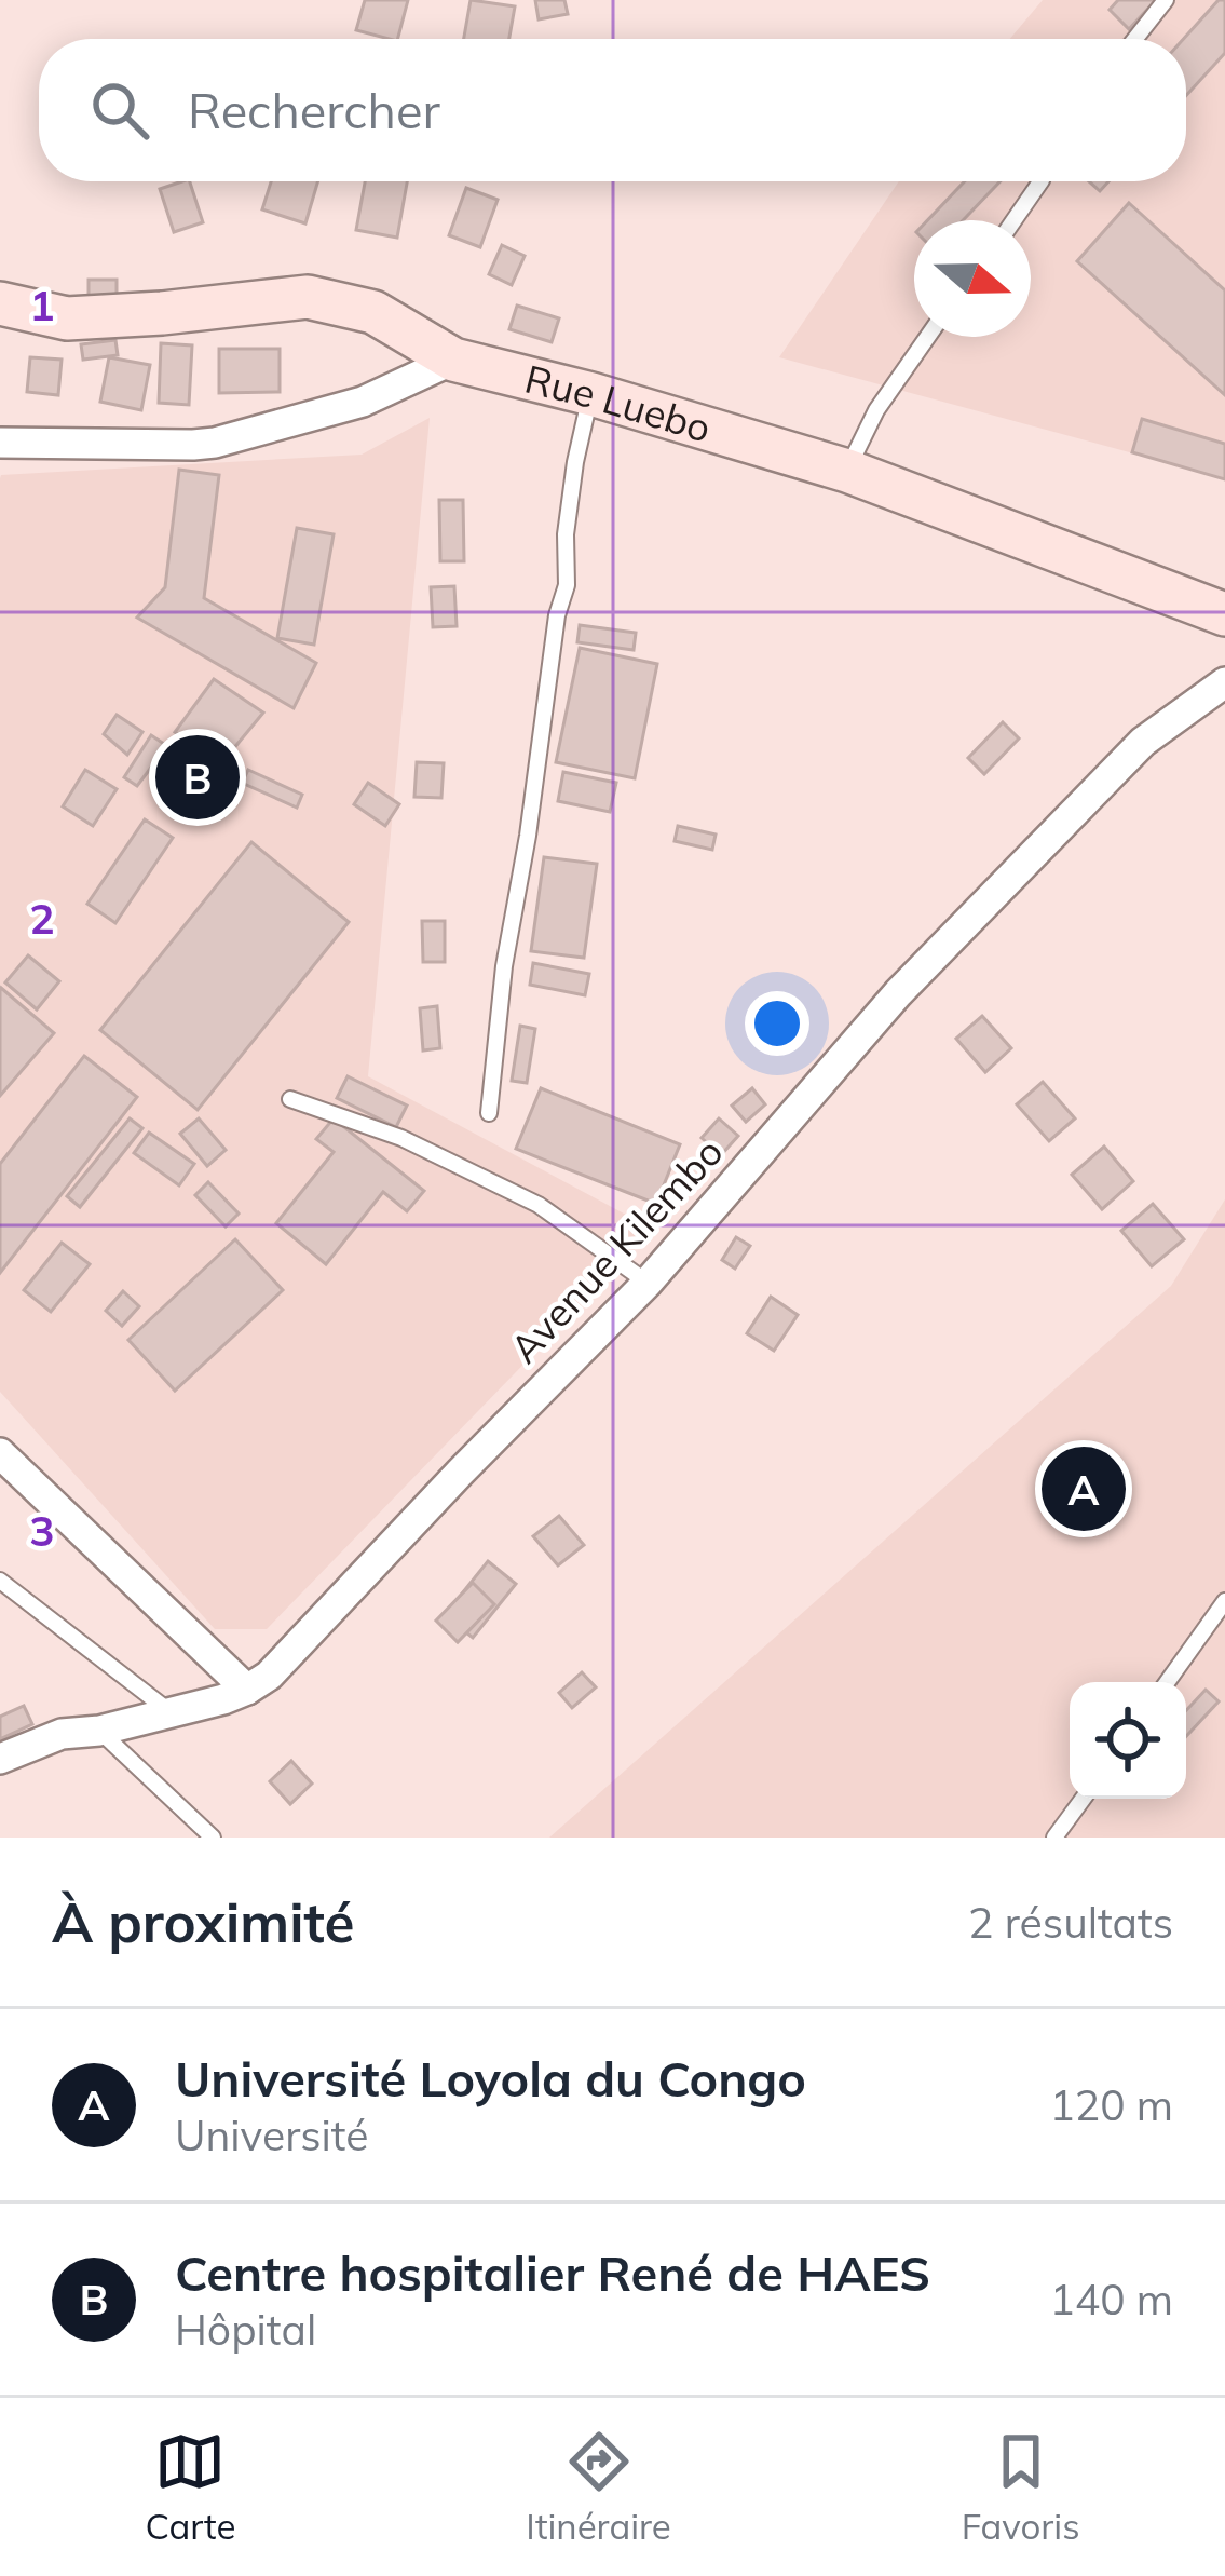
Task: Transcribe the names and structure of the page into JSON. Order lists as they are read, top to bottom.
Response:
{
  "streets": {
    "street": ["Rue Luebo", "Avenue Kilembo"]
  },
  "north": "right",
  "page": {
    "search": "Rechercher",
    "pins": ["B", "A"],
    "heading": ["À proximité", "2 résultats"],
    "list": [
      {
        "mark": "A",
        "name": "Université Loyola du Congo",
        "note": "Université",
        "value": "120 m"
      },
      {
        "mark": "B",
        "name": "Centre hospitalier René de HAES",
        "note": "Hôpital",
        "value": "140 m"
      }
    ],
    "nav": ["Carte", "Itinéraire", "Favoris"]
  },
  "grid": {
    "rows": ["1", "2", "3"]
  }
}
